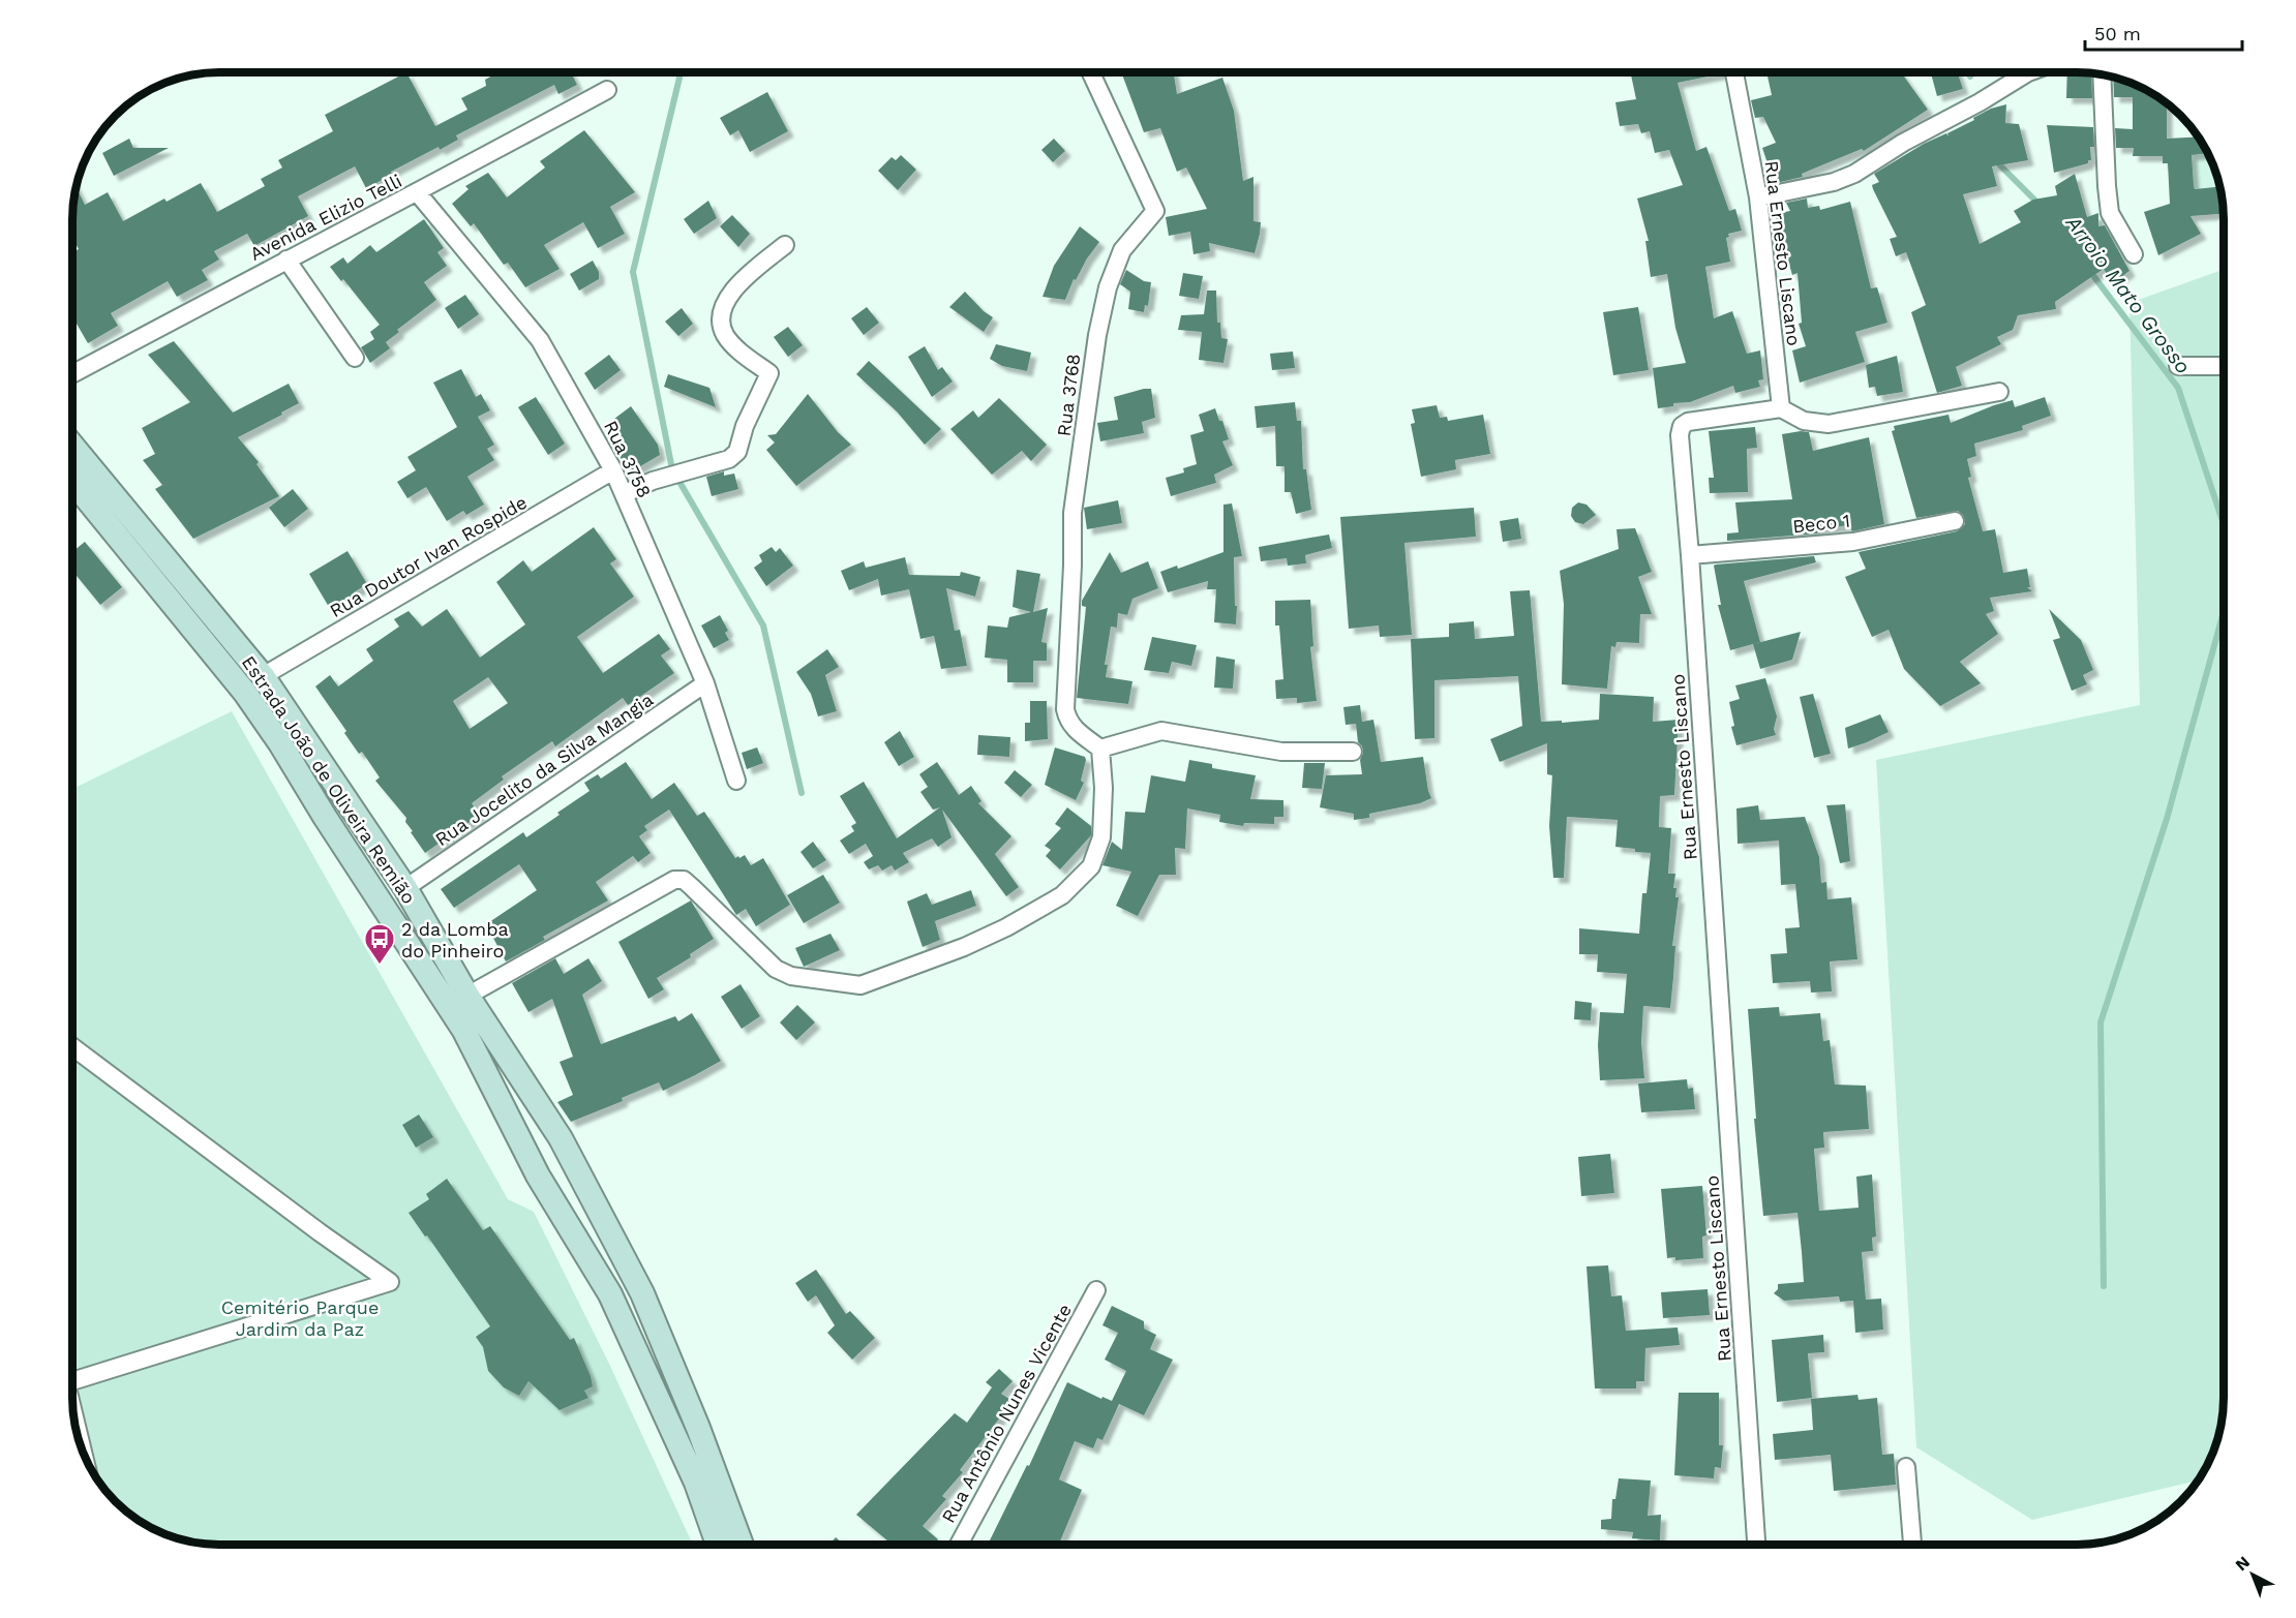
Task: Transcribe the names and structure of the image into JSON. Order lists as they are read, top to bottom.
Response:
{
  "streets": {
    "main road": ["Estrada João de Oliveira Remião"],
    "street": [
      "Avenida Elizio Telli",
      "Rua Ernesto Liscano",
      "Rua 3768",
      "Rua 3758",
      "Beco 1",
      "Rua Doutor Ivan Rospide",
      "Rua Jocelito da Silva Mangia",
      "Rua Antônio Nunes Vicente"
    ]
  },
  "crossings": [
    ["Avenida Elizio Telli", "Rua 3758"],
    ["Rua Ernesto Liscano", "Beco 1"],
    ["Rua 3758", "Rua Doutor Ivan Rospide"],
    ["Rua 3758", "Rua Jocelito da Silva Mangia"],
    ["Rua Doutor Ivan Rospide", "Estrada João de Oliveira Remião"],
    ["Rua Jocelito da Silva Mangia", "Estrada João de Oliveira Remião"]
  ],
  "water": ["Arroio Mato Grosso"],
  "parks": ["Cemitério Parque Jardim da Paz"],
  "places": {
    "bus stop": ["2 da Lomba do Pinheiro"]
  },
  "scale_bar": "50 m",
  "north": "top left"
}
